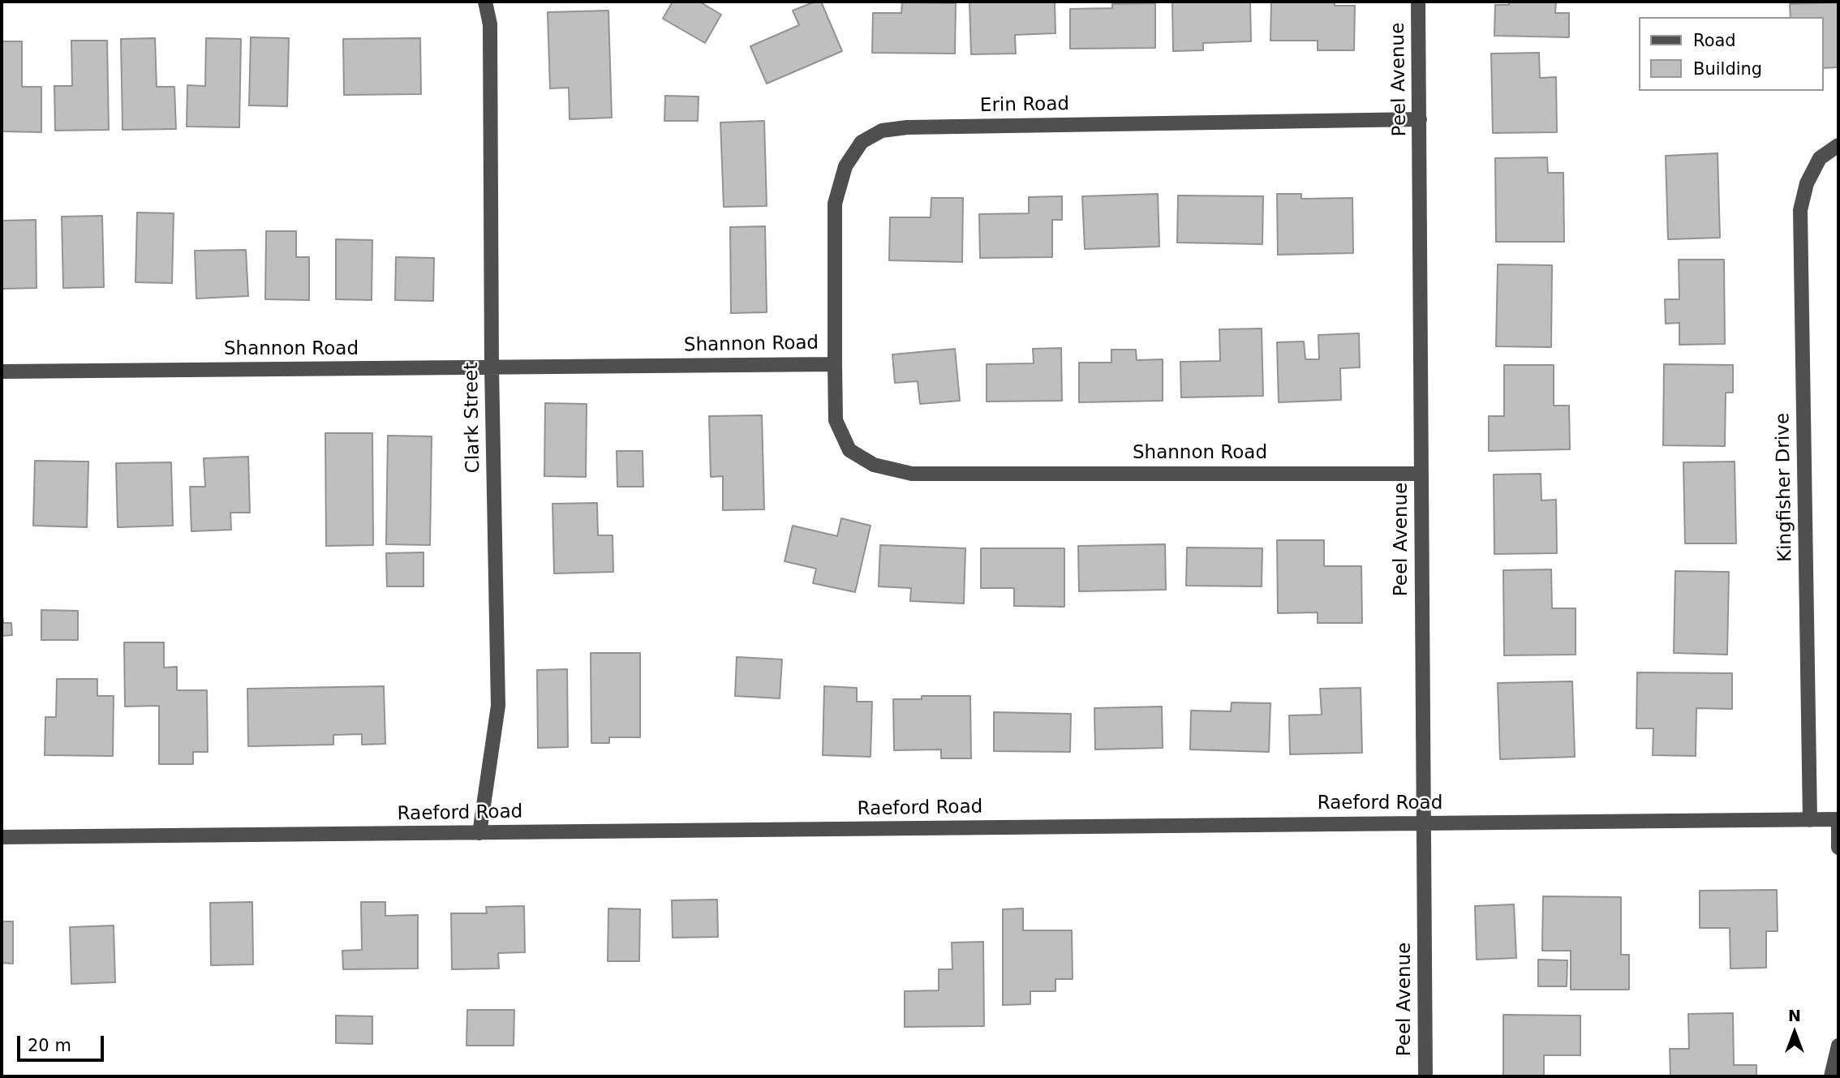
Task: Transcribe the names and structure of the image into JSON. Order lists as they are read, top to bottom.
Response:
{
  "streets": {
    "street": [
      "Peel Avenue",
      "Erin Road",
      "Shannon Road",
      "Clark Street",
      "Kingfisher Drive",
      "Raeford Road"
    ]
  },
  "crossings": [
    ["Peel Avenue", "Erin Road"],
    ["Peel Avenue", "Shannon Road"],
    ["Peel Avenue", "Raeford Road"],
    ["Erin Road", "Shannon Road"],
    ["Shannon Road", "Clark Street"],
    ["Clark Street", "Raeford Road"],
    ["Kingfisher Drive", "Raeford Road"]
  ],
  "legend": ["Road", "Building"],
  "scale_bar": "20 m",
  "north": "top"
}
